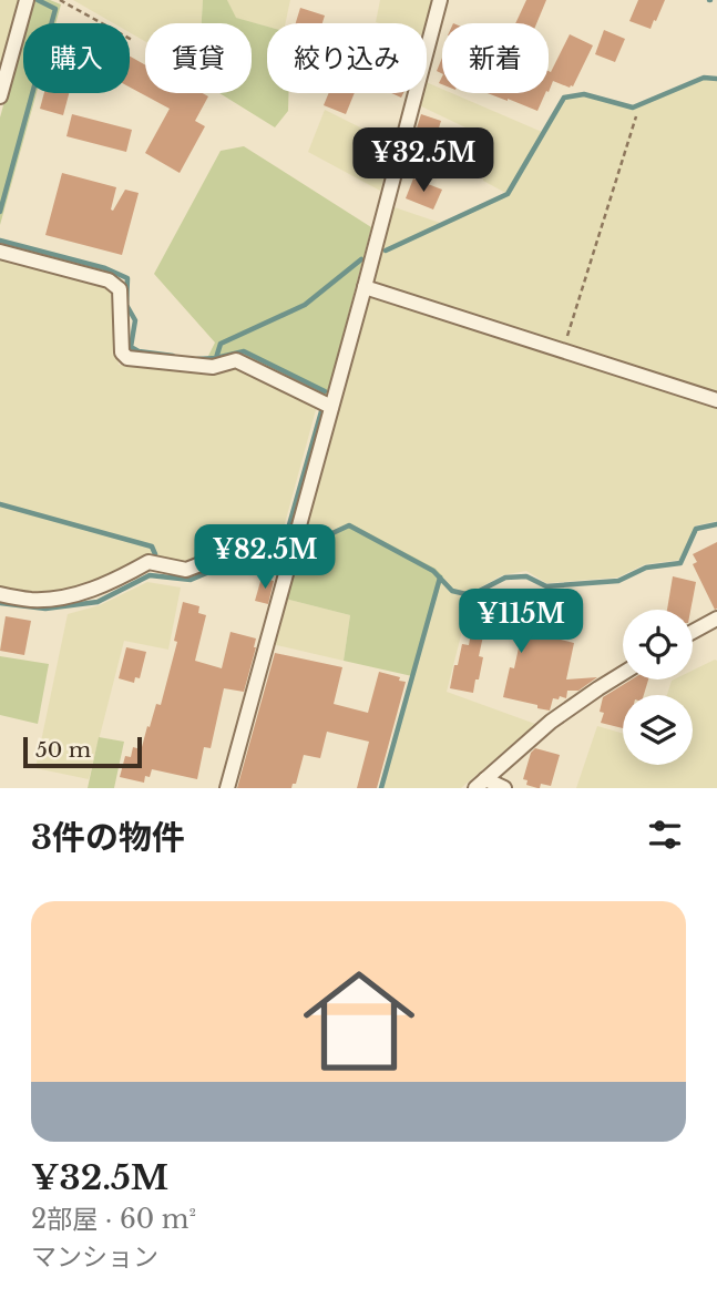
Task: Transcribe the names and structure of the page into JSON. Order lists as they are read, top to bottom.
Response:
{
  "scale_bar": "50 m",
  "page": {
    "chip": [
      "購入",
      "賃貸",
      "絞り込み",
      "新着"
    ],
    "price": ["¥32.5M", "¥82.5M", "¥115M"],
    "scale": "50 m",
    "heading": "3件の物件",
    "list": [
      {
        "name": "¥32.5M",
        "note": "2部屋 · 60 m² · マンション"
      }
    ]
  }
}
